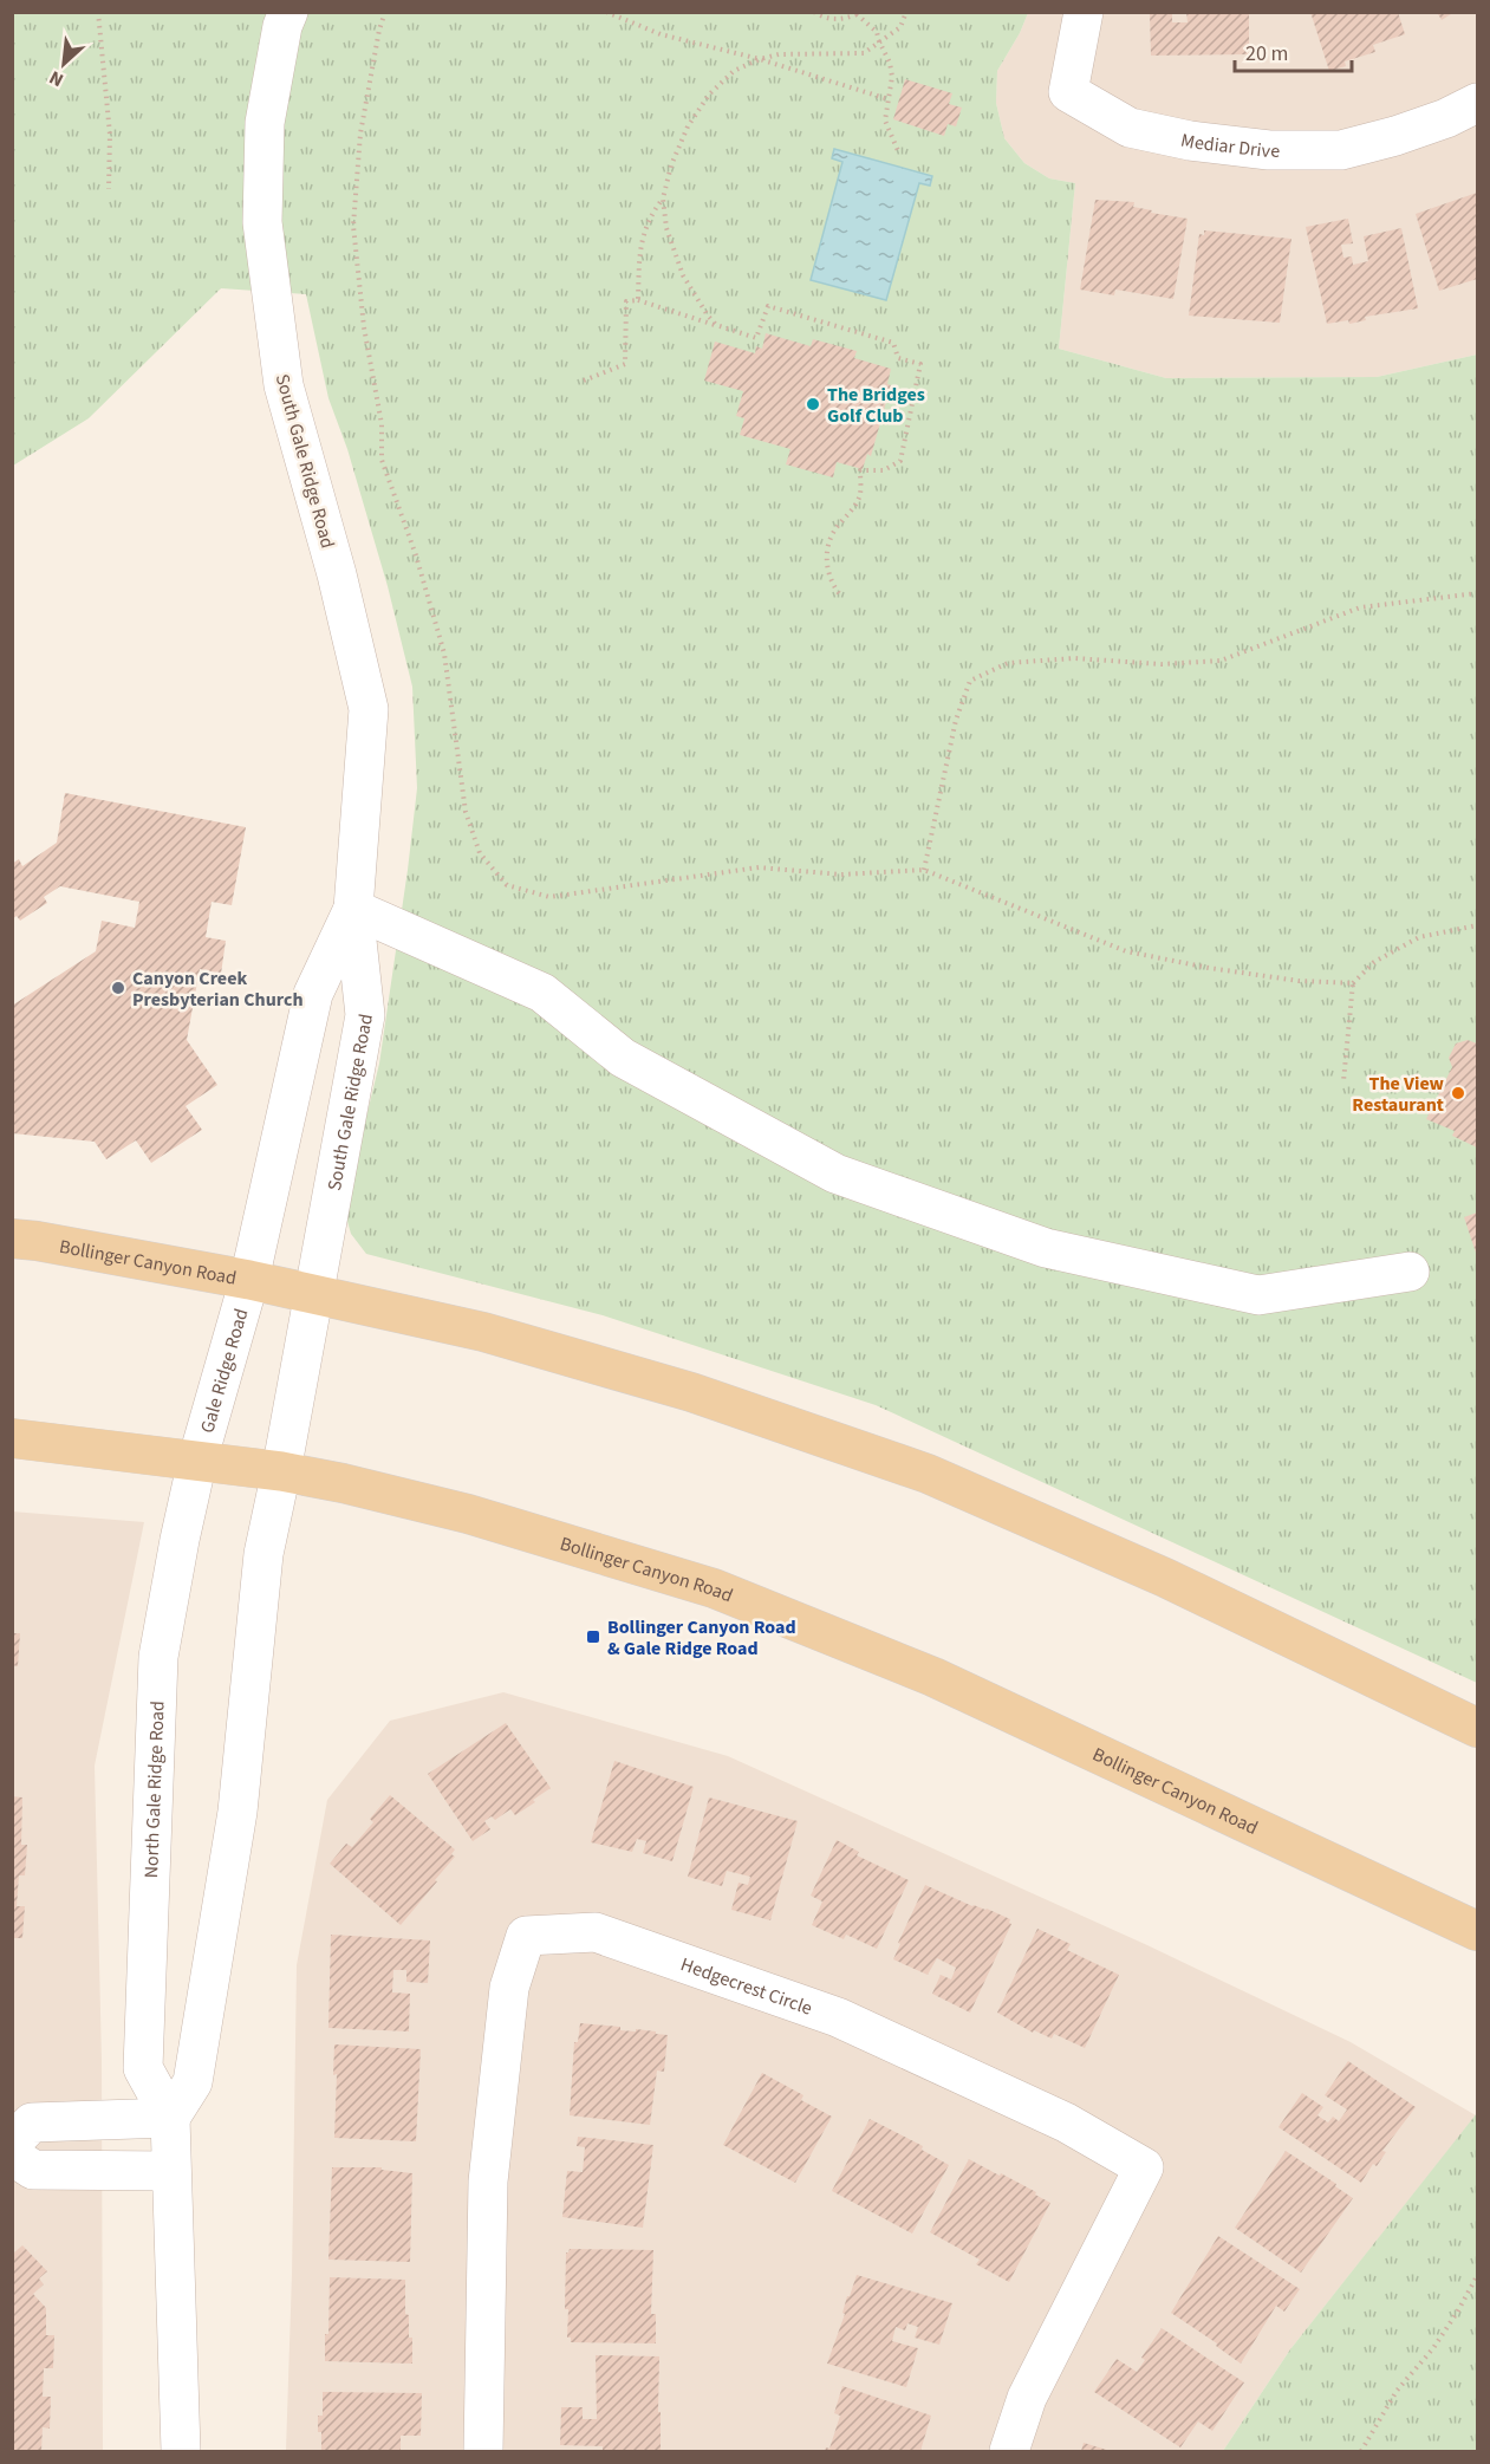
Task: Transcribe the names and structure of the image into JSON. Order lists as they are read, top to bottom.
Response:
{
  "streets": {
    "main road": ["Bollinger Canyon Road"],
    "street": [
      "Mediar Drive",
      "South Gale Ridge Road",
      "Gale Ridge Road",
      "North Gale Ridge Road",
      "Hedgecrest Circle"
    ]
  },
  "crossings": [
    ["South Gale Ridge Road", "Bollinger Canyon Road"],
    ["South Gale Ridge Road", "Gale Ridge Road"],
    ["Bollinger Canyon Road", "Gale Ridge Road"],
    ["Bollinger Canyon Road", "North Gale Ridge Road"],
    ["Gale Ridge Road", "North Gale Ridge Road"]
  ],
  "places": {
    "other": ["The Bridges Golf Club", "Canyon Creek Presbyterian Church", "The View Restaurant"],
    "transit": ["Bollinger Canyon Road & Gale Ridge Road"]
  },
  "scale_bar": "20 m",
  "north": "bottom left"
}
